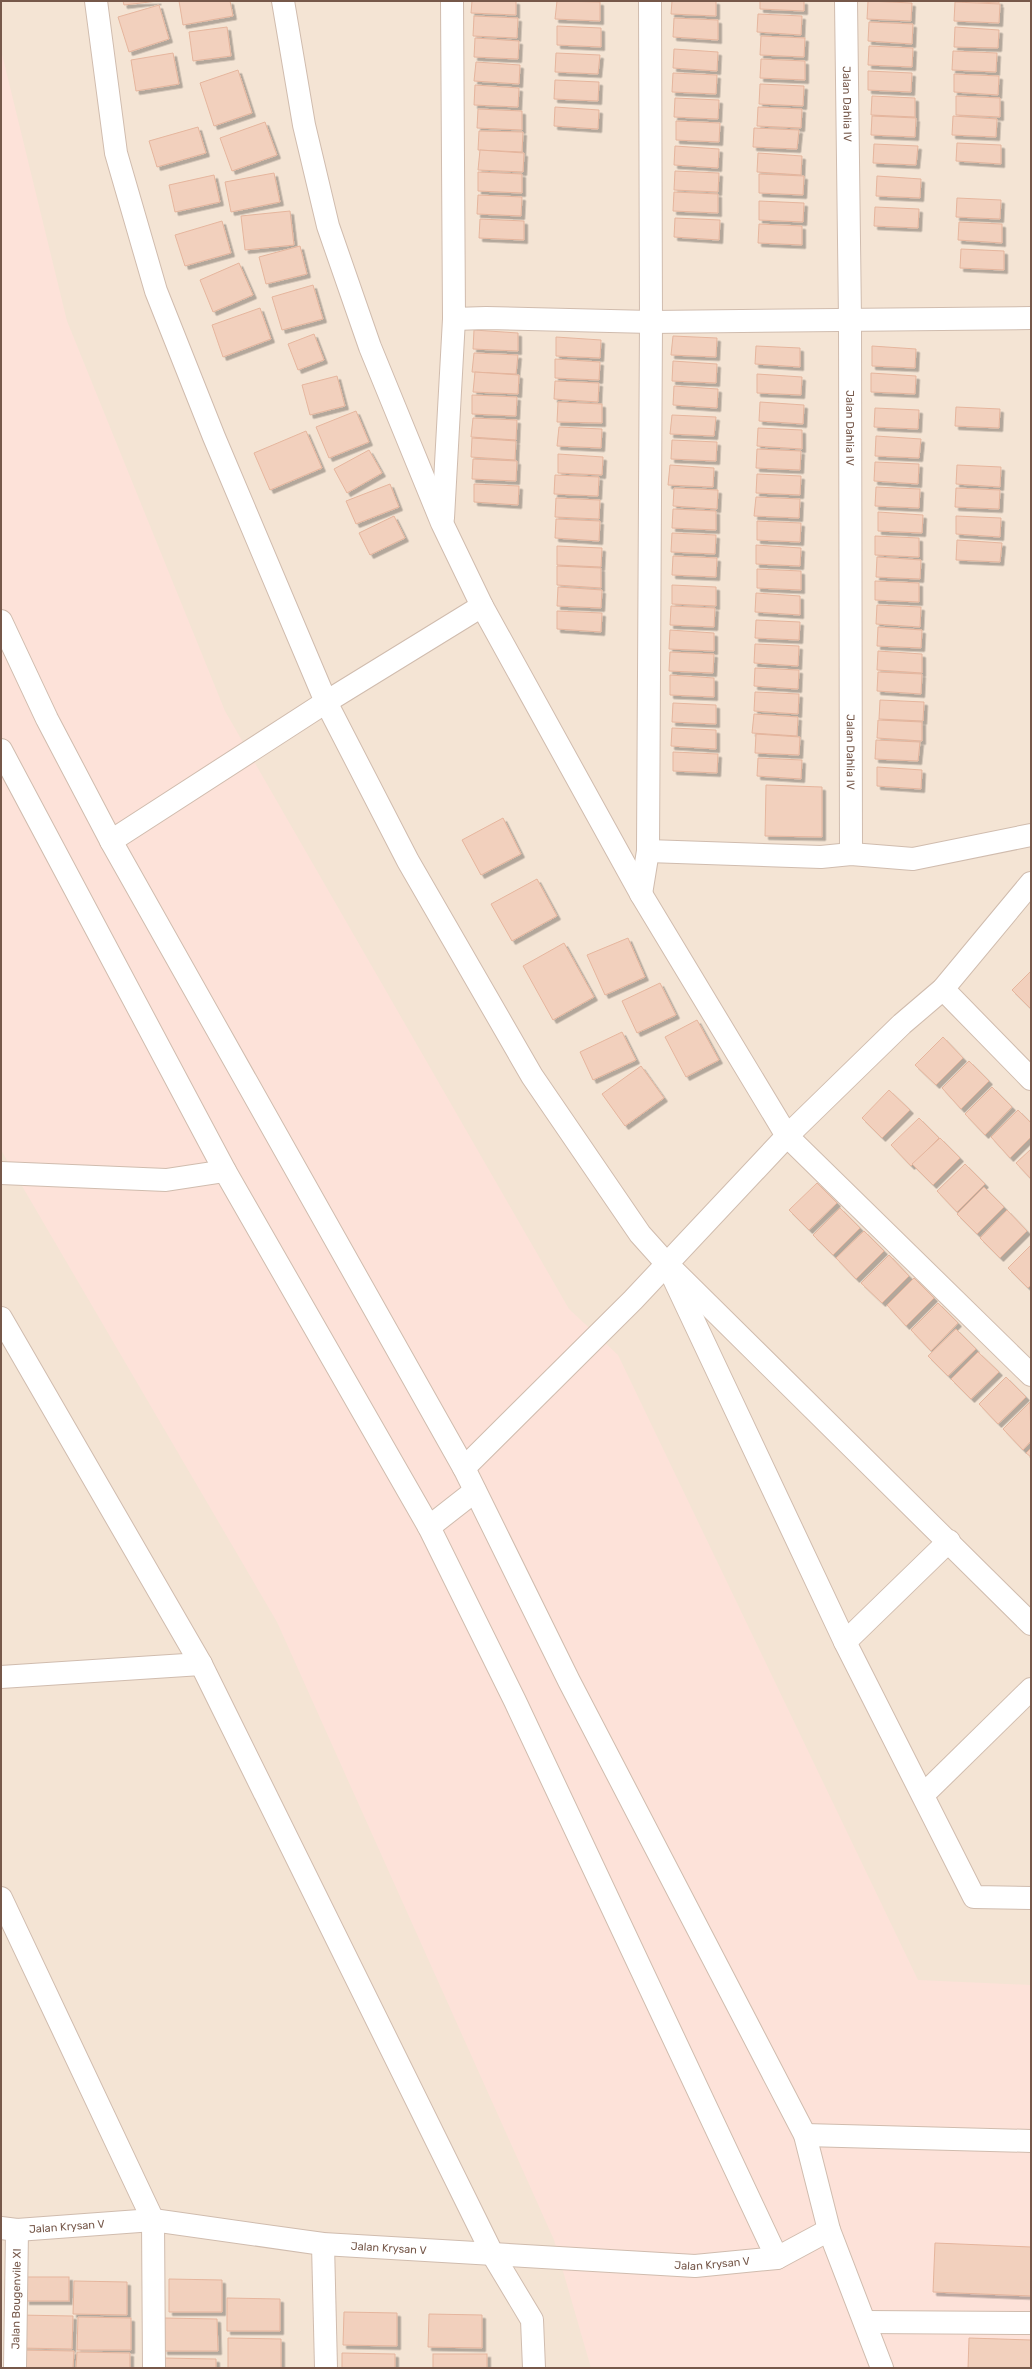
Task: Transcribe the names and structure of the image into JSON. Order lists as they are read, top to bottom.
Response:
{
  "streets": {
    "street": ["Jalan Dahlia IV", "Jalan Krysan V", "Jalan Bougenvile XI"]
  },
  "crossings": [
    ["Jalan Krysan V", "Jalan Bougenvile XI"]
  ]
}
